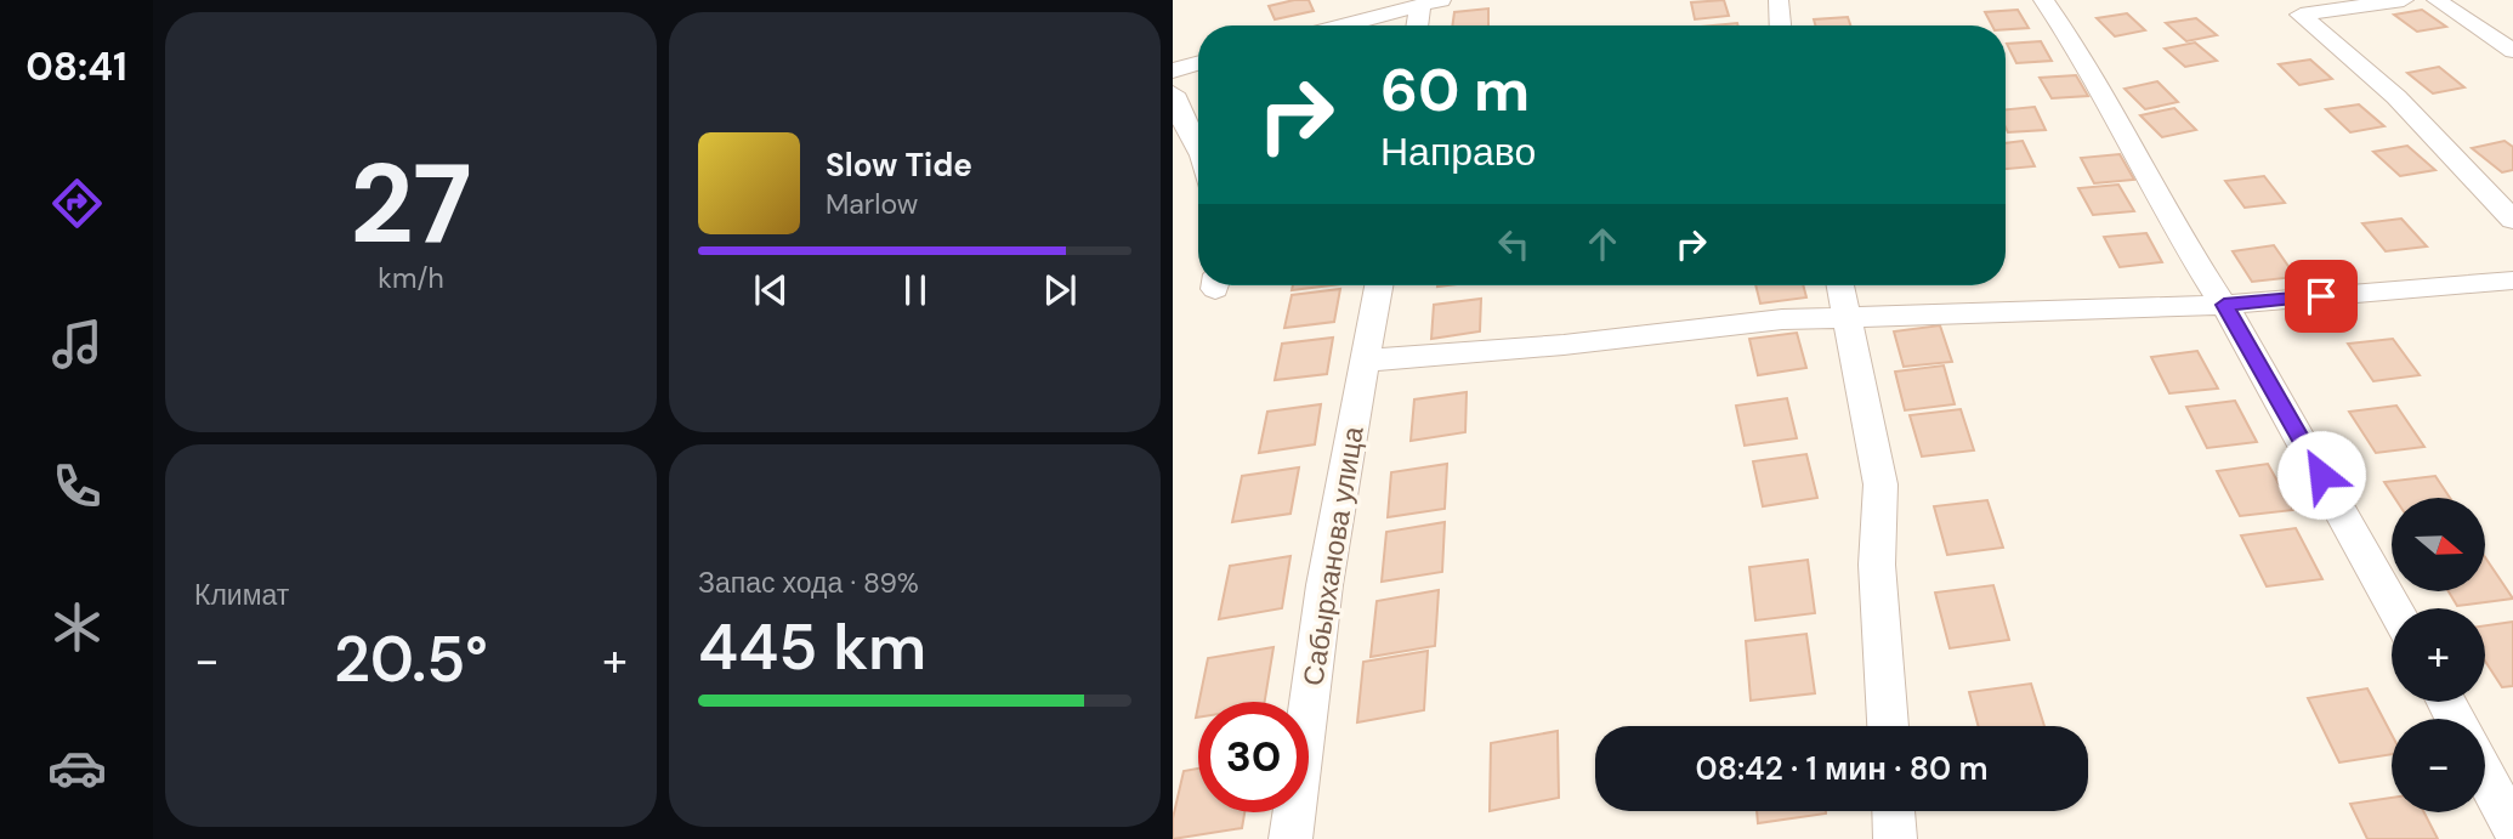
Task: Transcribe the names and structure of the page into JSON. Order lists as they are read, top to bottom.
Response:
{
  "streets": {
    "street": ["Сабырханова улица"]
  },
  "north": "right",
  "page": {
    "tabs": "08:41",
    "tile": [
      ["27", "km/h"],
      "Климат",
      ["Запас хода · 89%", "445 km"]
    ],
    "turn": ["60 m", "Направо"],
    "song": ["Slow Tide", "Marlow"],
    "map_buttons": ["+", "−"],
    "heat": ["−", "20.5°", "+"],
    "limit": "30",
    "trip": "08:42 · 1 мин · 80 m"
  }
}
